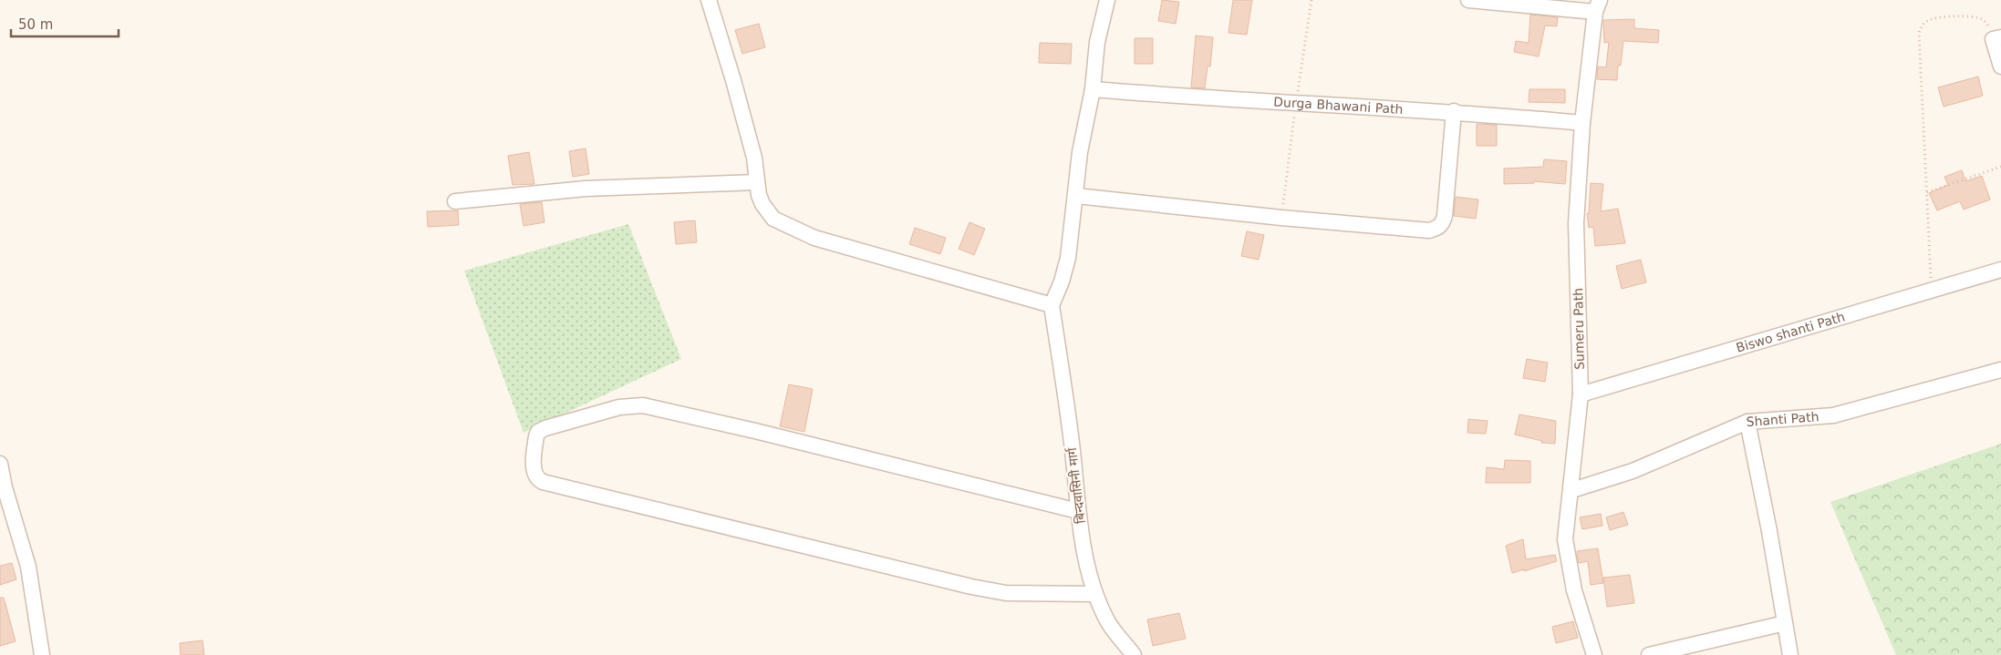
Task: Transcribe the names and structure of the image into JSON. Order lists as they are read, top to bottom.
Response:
{
  "streets": {
    "street": [
      "Durga Bhawani Path",
      "Sumeru Path",
      "Biswo shanti Path",
      "Shanti Path",
      "बिन्दवासिनी मार्ग"
    ]
  },
  "crossings": [
    ["Durga Bhawani Path", "Sumeru Path"],
    ["Sumeru Path", "Biswo shanti Path"],
    ["Sumeru Path", "Shanti Path"]
  ],
  "scale_bar": "50 m"
}
